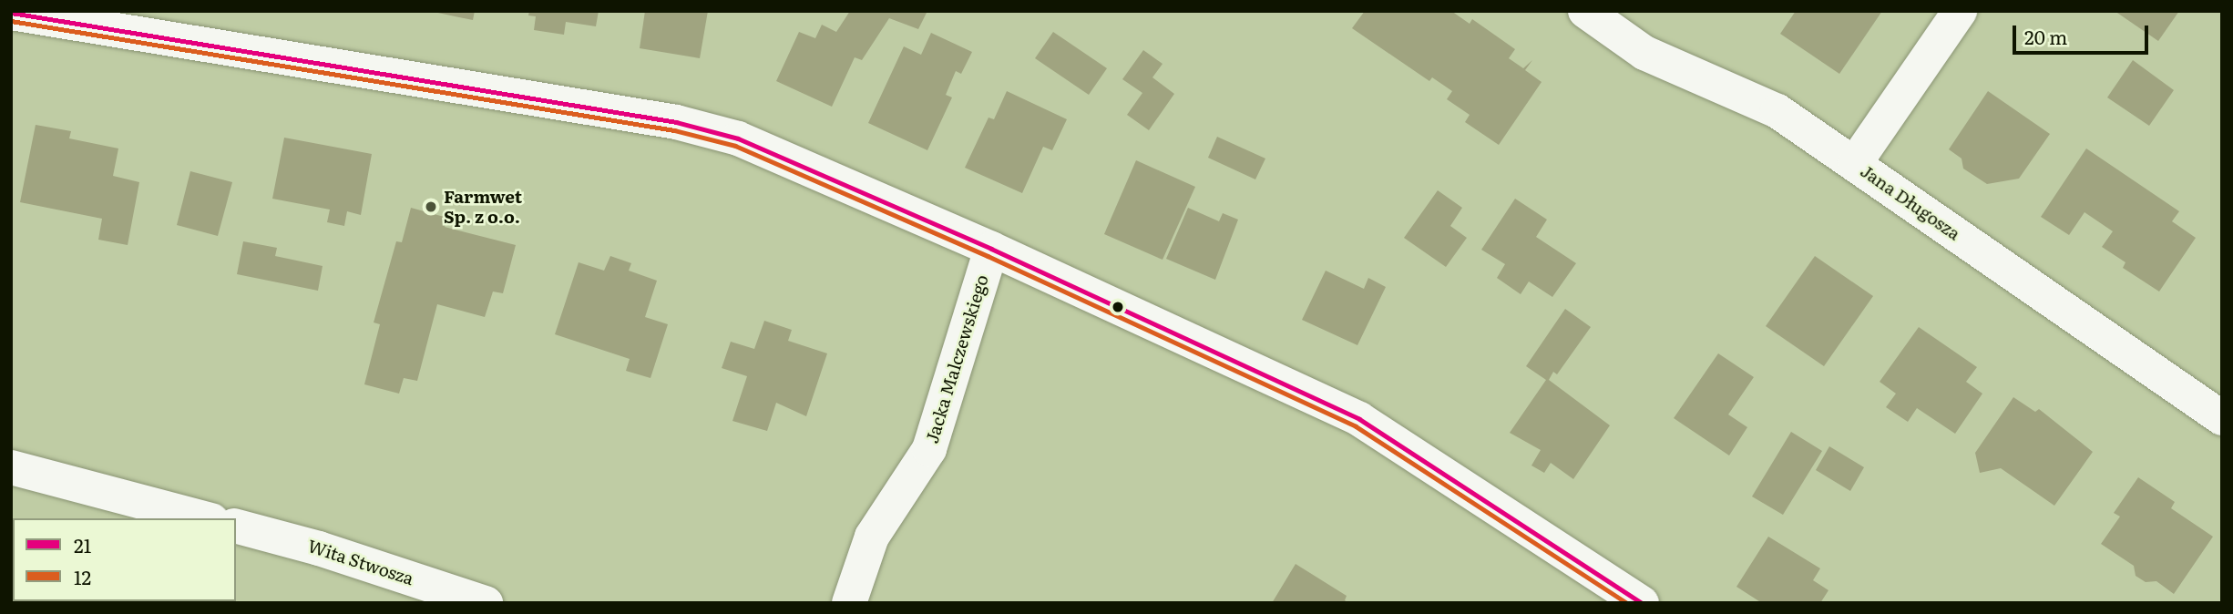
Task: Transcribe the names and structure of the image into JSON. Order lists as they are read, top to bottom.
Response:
{
  "streets": {
    "street": ["Jana Długosza", "Jacka Malczewskiego", "Wita Stwosza"]
  },
  "places": ["Farmwet Sp. z o.o."],
  "lines": ["transit line 21", "transit line 12"],
  "legend": ["21", "12"],
  "scale_bar": "20 m"
}
